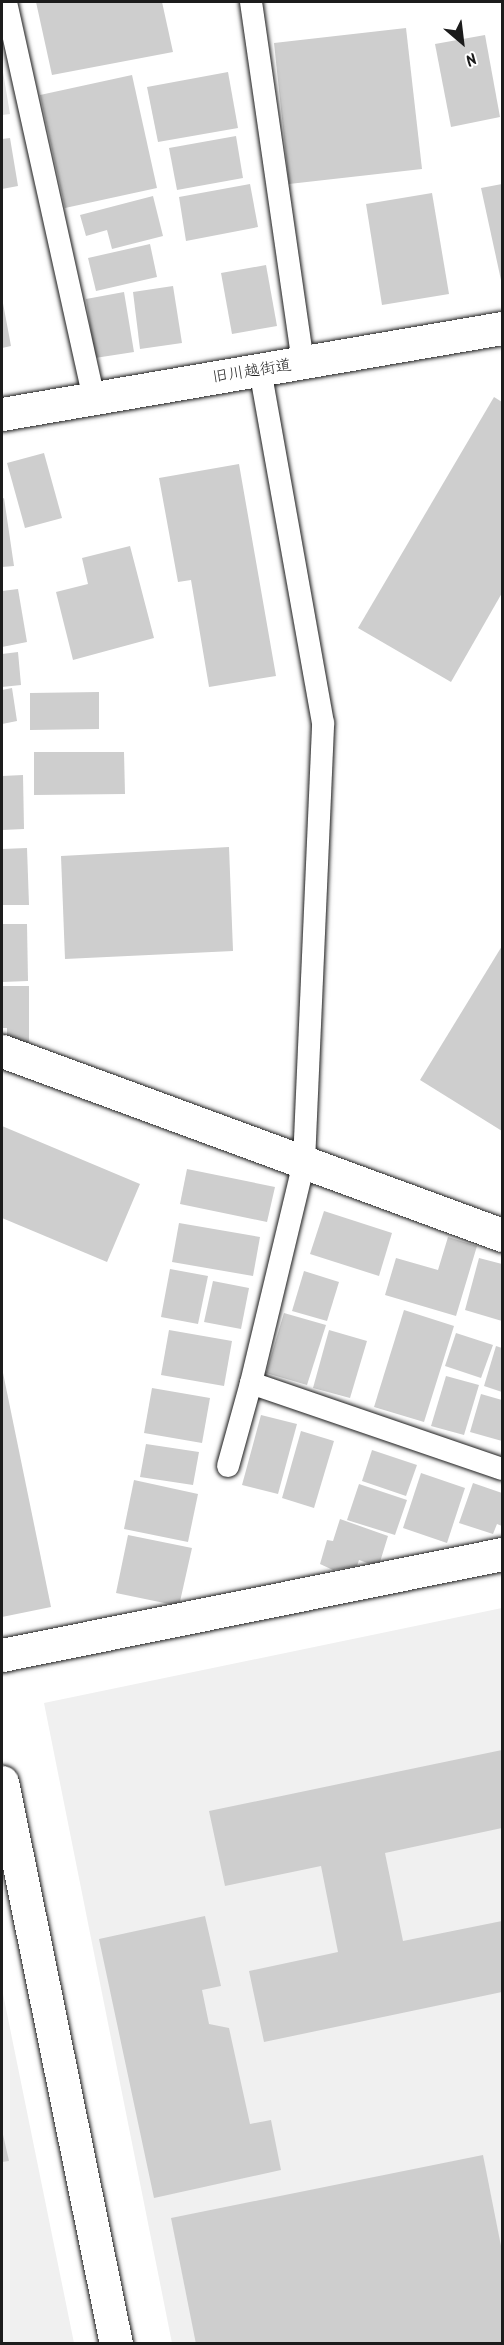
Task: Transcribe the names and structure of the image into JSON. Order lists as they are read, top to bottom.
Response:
{
  "streets": {
    "street": ["旧川越街道"]
  },
  "north": "bottom right"
}
